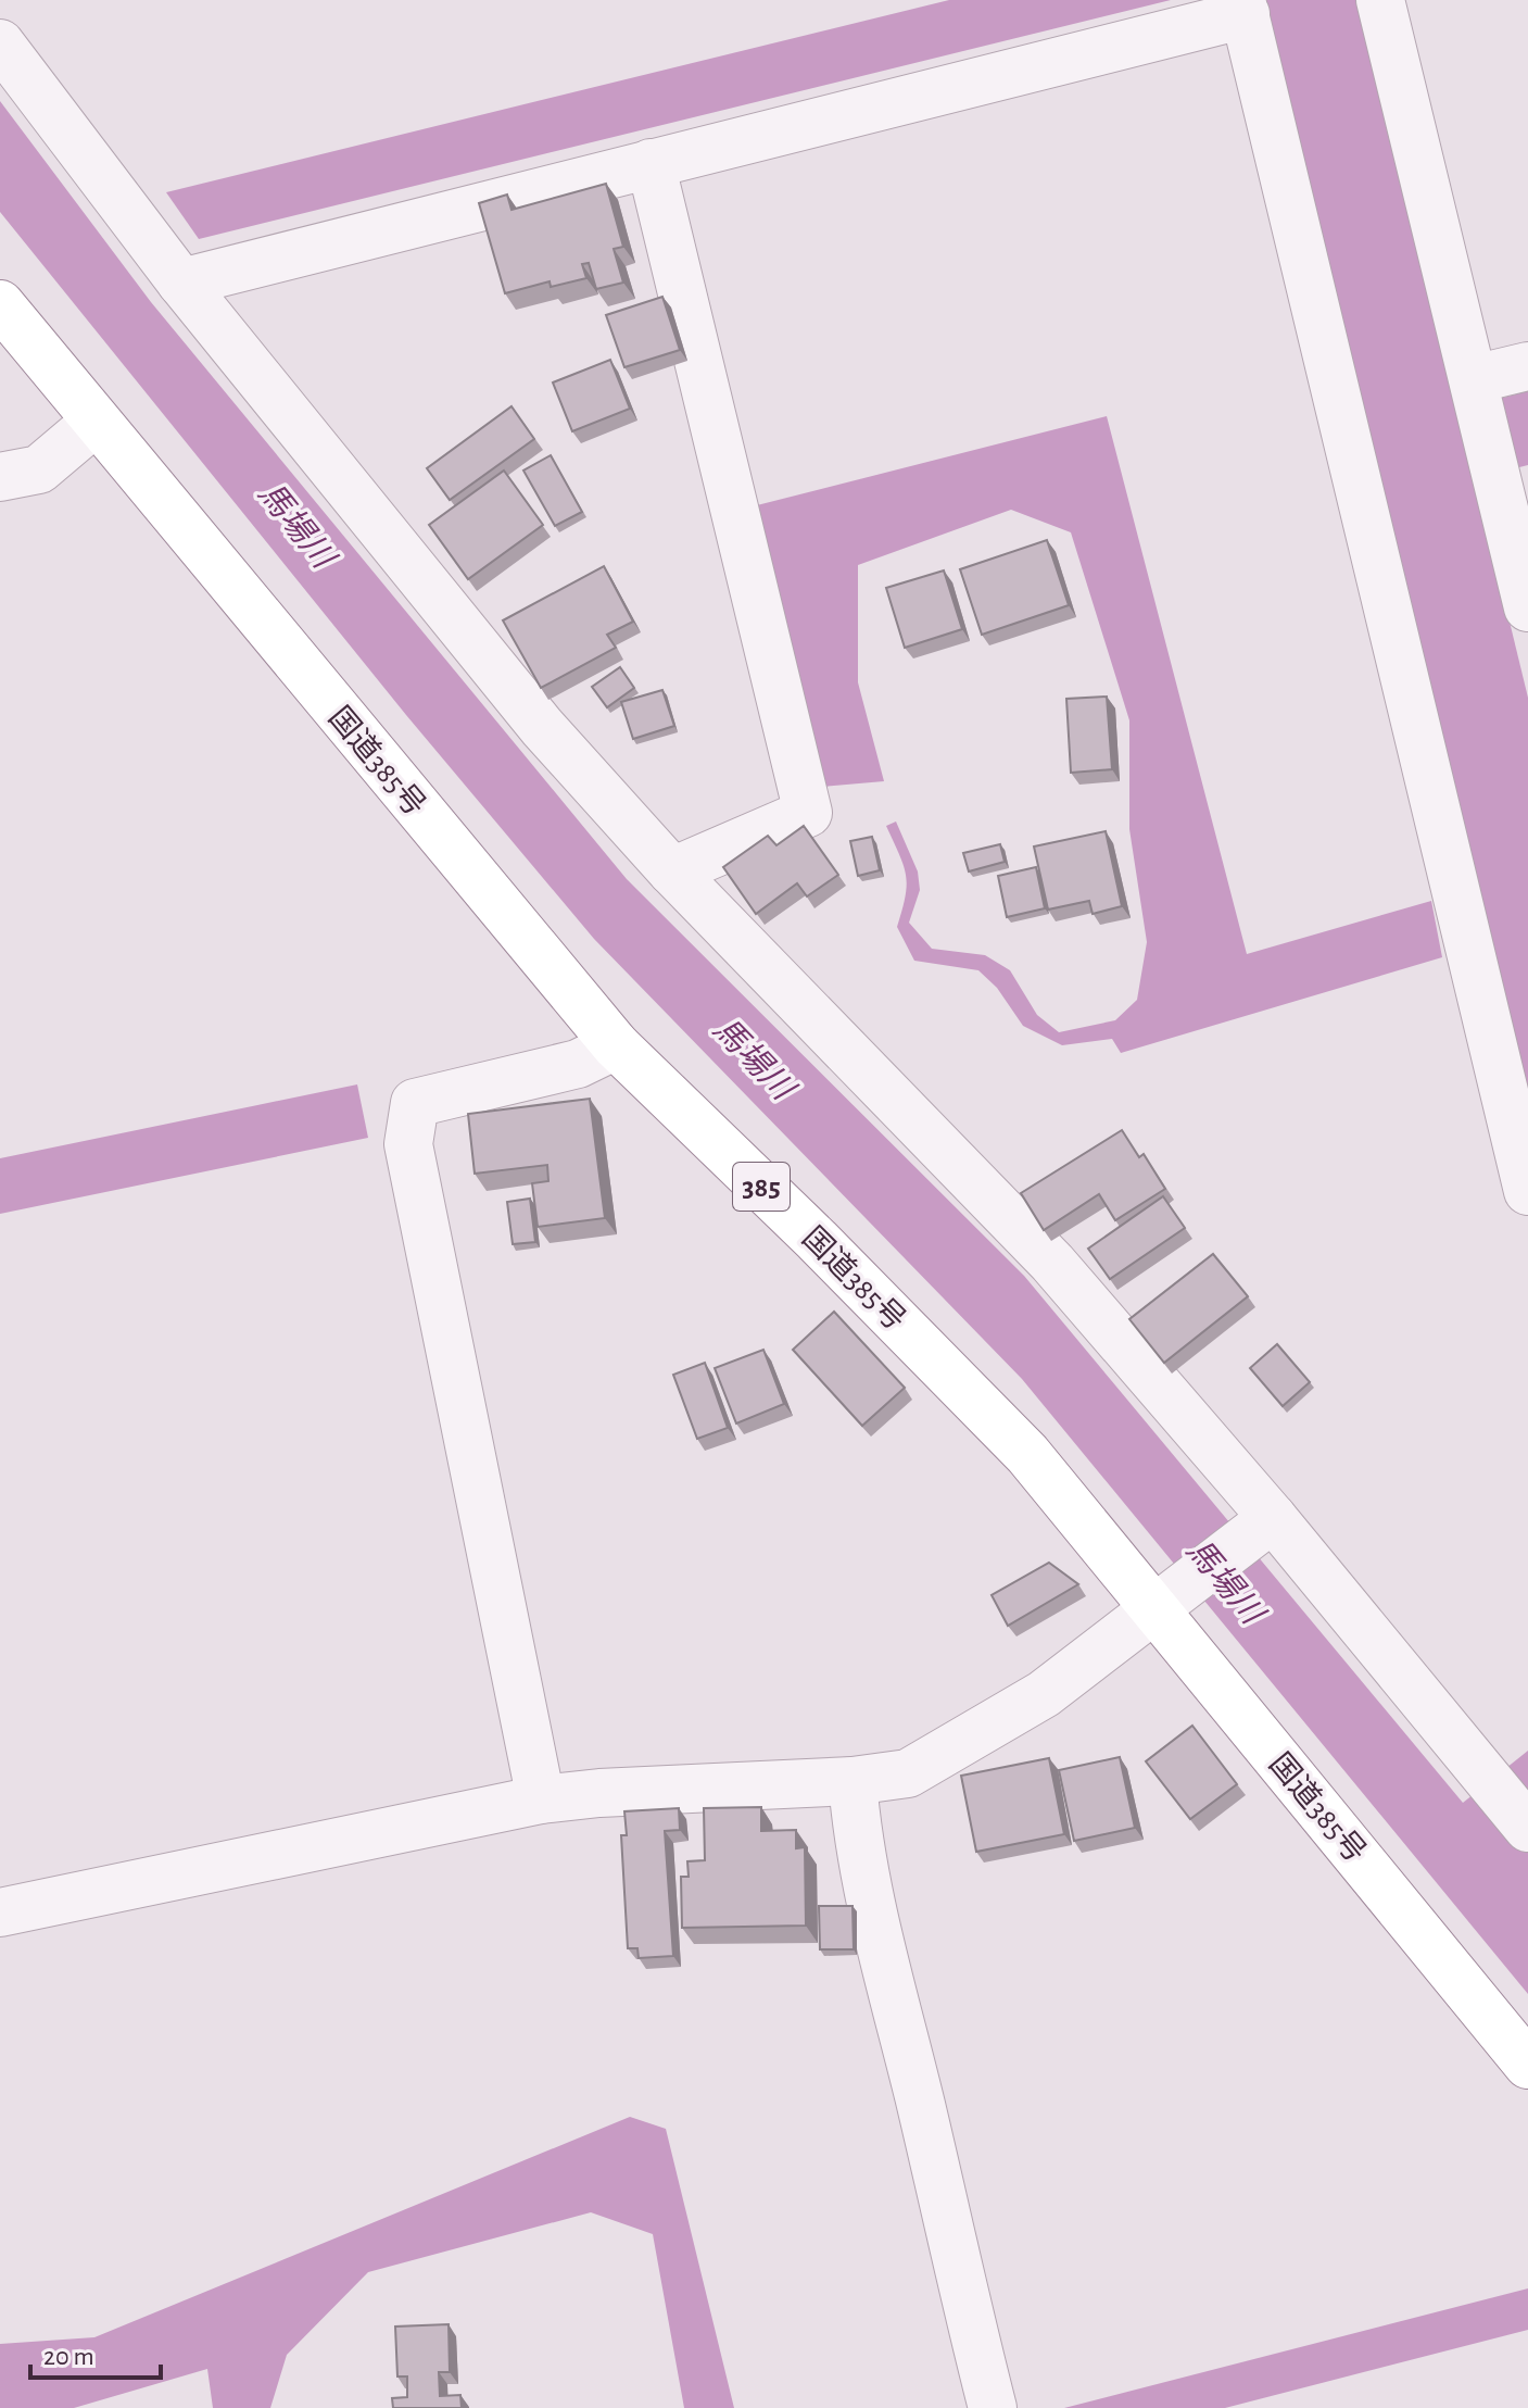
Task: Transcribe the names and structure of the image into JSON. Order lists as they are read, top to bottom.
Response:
{
  "streets": {
    "highway": ["国道385号", "385"]
  },
  "water": ["馬場川"],
  "scale_bar": "20 m"
}
